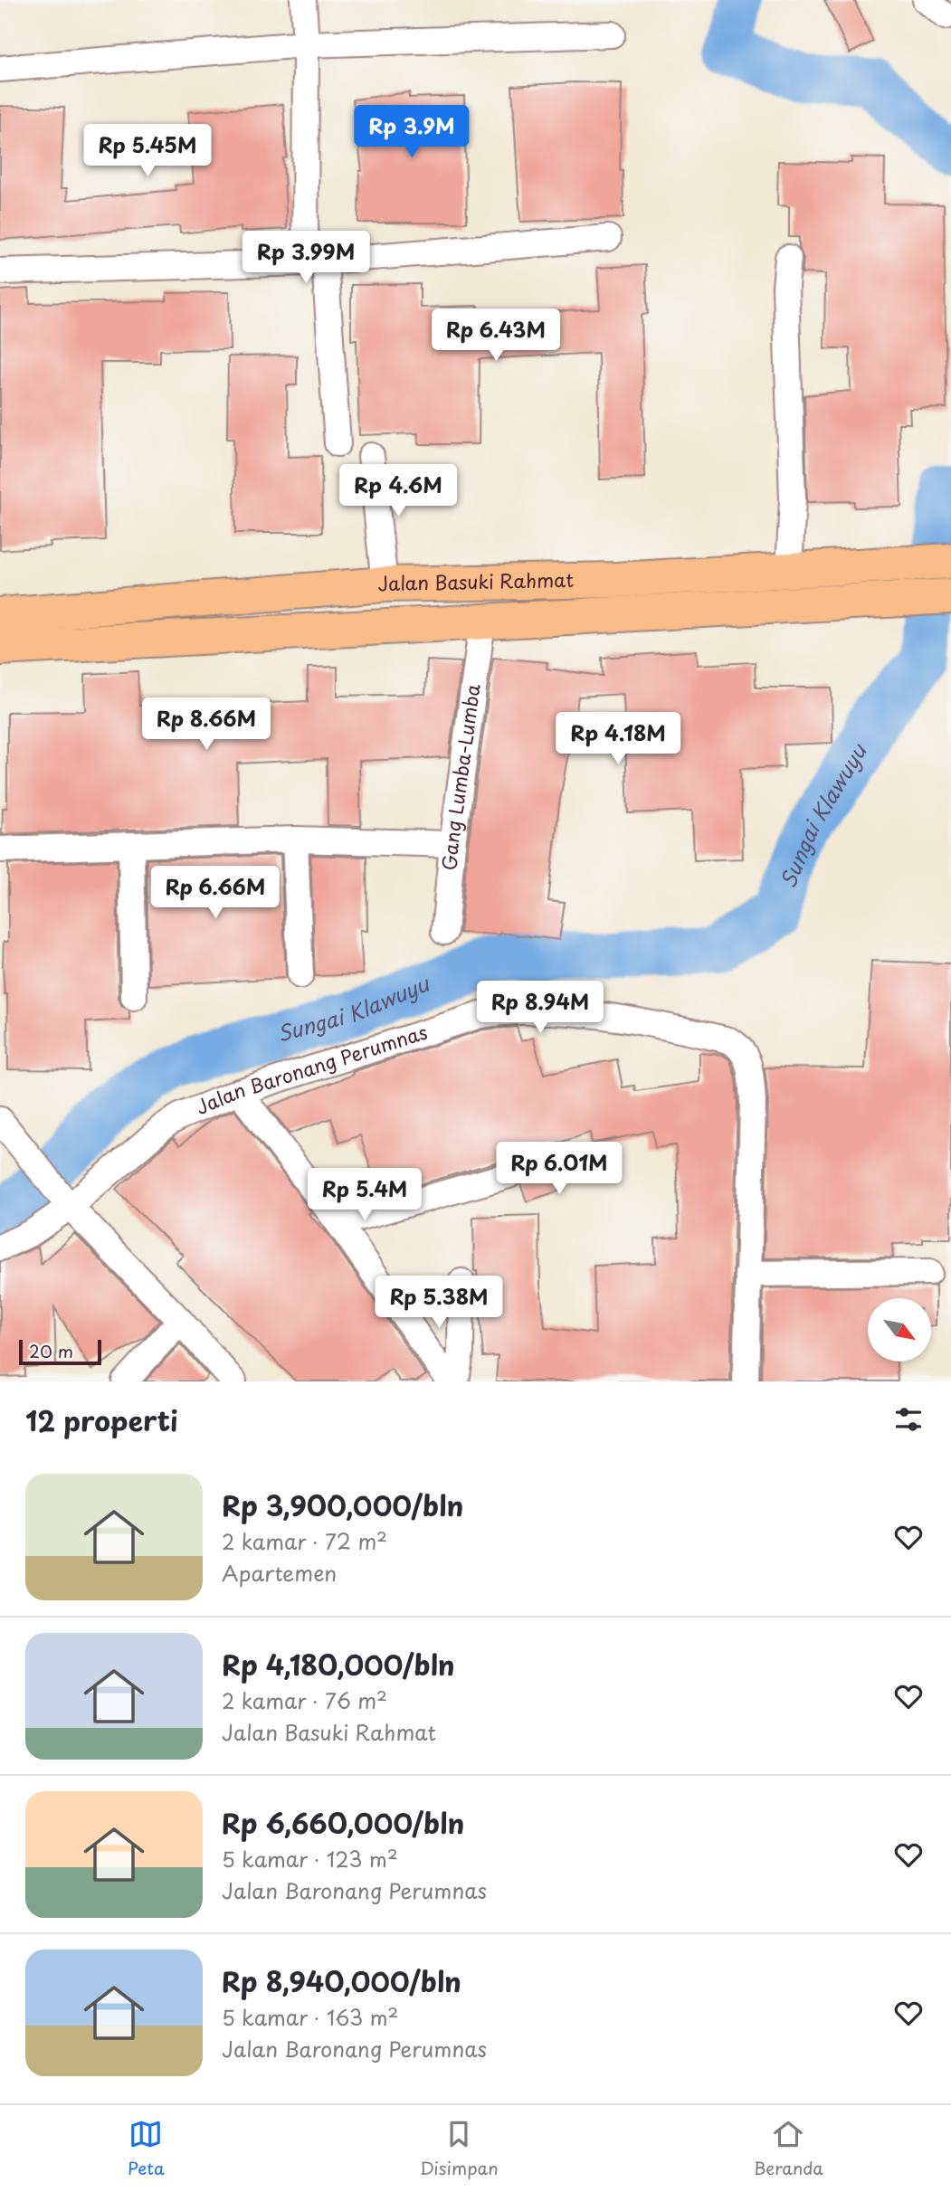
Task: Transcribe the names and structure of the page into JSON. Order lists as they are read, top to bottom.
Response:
{
  "streets": {
    "highway": ["Jalan Basuki Rahmat"],
    "street": ["Gang Lumba-Lumba", "Jalan Baronang Perumnas"]
  },
  "crossings": [
    ["Jalan Basuki Rahmat", "Gang Lumba-Lumba"]
  ],
  "water": ["Sungai Klawuyu"],
  "scale_bar": "20 m",
  "north": "bottom right",
  "page": {
    "price": [
      "Rp 3.9M",
      "Rp 5.45M",
      "Rp 3.99M",
      "Rp 6.43M",
      "Rp 4.6M",
      "Rp 8.66M",
      "Rp 4.18M",
      "Rp 6.66M",
      "Rp 8.94M",
      "Rp 6.01M",
      "Rp 5.4M",
      "Rp 5.38M"
    ],
    "scale": "20 m",
    "heading": "12 properti",
    "list": [
      {
        "name": "Rp 3,900,000/bln",
        "note": "2 kamar · 72 m² · Apartemen"
      },
      {
        "name": "Rp 4,180,000/bln",
        "note": "2 kamar · 76 m² · Jalan Basuki Rahmat"
      },
      {
        "name": "Rp 6,660,000/bln",
        "note": "5 kamar · 123 m² · Jalan Baronang Perumnas"
      },
      {
        "name": "Rp 8,940,000/bln",
        "note": "5 kamar · 163 m² · Jalan Baronang Perumnas"
      }
    ],
    "tabs": ["Peta", "Disimpan", "Beranda"]
  }
}
